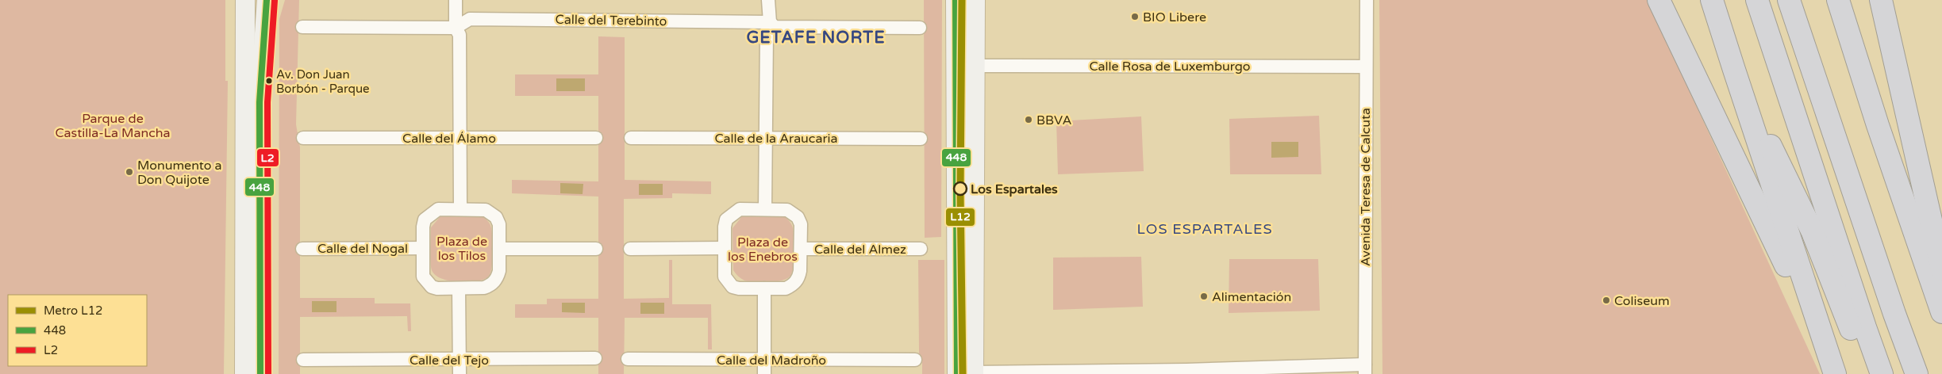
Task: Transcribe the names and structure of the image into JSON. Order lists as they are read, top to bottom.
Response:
{
  "streets": {
    "street": [
      "Calle del Terebinto",
      "Calle Rosa de Luxemburgo",
      "Calle del Álamo",
      "Calle de la Araucaria",
      "Avenida Teresa de Calcuta",
      "Calle del Nogal",
      "Calle del Almez",
      "Calle del Tejo",
      "Calle del Madroño"
    ]
  },
  "crossings": [
    ["Calle Rosa de Luxemburgo", "Avenida Teresa de Calcuta"]
  ],
  "districts": ["GETAFE NORTE", "LOS ESPARTALES"],
  "parks": ["Parque de Castilla-La Mancha", "Plaza de los Tilos", "Plaza de los Enebros"],
  "places": [
    "BIO Libere",
    "Av. Don Juan Borbón - Parque",
    "BBVA",
    "Monumento a Don Quijote",
    "Los Espartales",
    "Alimentación",
    "Coliseum"
  ],
  "lines": ["metro line L12", "transit line 448", "transit line L2"],
  "legend": ["Metro L12", "448", "L2"]
}
